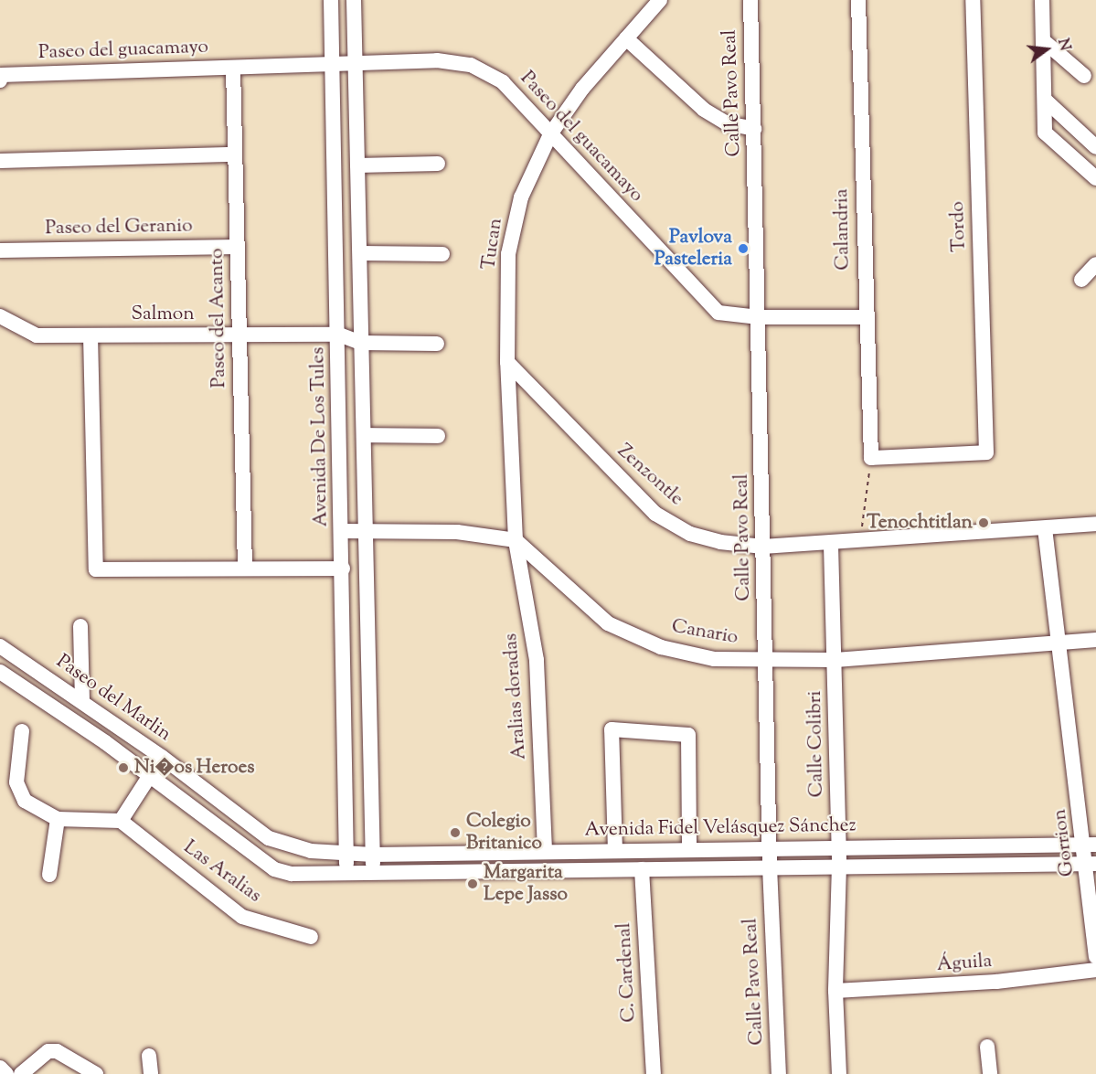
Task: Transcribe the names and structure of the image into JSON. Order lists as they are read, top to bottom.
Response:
{
  "streets": {
    "street": [
      "Paseo del guacamayo",
      "Calle Pavo Real",
      "Tordo",
      "Paseo del Geranio",
      "Calandria",
      "Tucan",
      "Salmon",
      "Paseo del Acanto",
      "Avenida De Los Tules",
      "Zenzontle",
      "Canario",
      "Aralias doradas",
      "Paseo del Marlin",
      "Calle Colibri",
      "Avenida Fidel Velásquez Sánchez",
      "Gorrion",
      "Las Aralias",
      "Águila",
      "C. Cardenal"
    ]
  },
  "crossings": [
    ["Paseo del guacamayo", "Calle Pavo Real"],
    ["Paseo del guacamayo", "Calandria"],
    ["Paseo del guacamayo", "Tucan"],
    ["Paseo del guacamayo", "Paseo del Acanto"],
    ["Paseo del guacamayo", "Avenida De Los Tules"],
    ["Calle Pavo Real", "Zenzontle"],
    ["Calle Pavo Real", "Canario"],
    ["Calle Pavo Real", "Avenida Fidel Velásquez Sánchez"],
    ["Tordo", "Calandria"],
    ["Paseo del Geranio", "Paseo del Acanto"],
    ["Tucan", "Zenzontle"],
    ["Tucan", "Canario"],
    ["Tucan", "Aralias doradas"],
    ["Salmon", "Paseo del Acanto"],
    ["Salmon", "Avenida De Los Tules"],
    ["Avenida De Los Tules", "Paseo del Marlin"],
    ["Avenida De Los Tules", "Avenida Fidel Velásquez Sánchez"],
    ["Zenzontle", "Calle Colibri"],
    ["Zenzontle", "Gorrion"],
    ["Canario", "Aralias doradas"],
    ["Canario", "Calle Colibri"],
    ["Canario", "Gorrion"],
    ["Aralias doradas", "Avenida Fidel Velásquez Sánchez"],
    ["Paseo del Marlin", "Avenida Fidel Velásquez Sánchez"],
    ["Calle Colibri", "Avenida Fidel Velásquez Sánchez"],
    ["Calle Colibri", "Águila"],
    ["Avenida Fidel Velásquez Sánchez", "Gorrion"],
    ["Avenida Fidel Velásquez Sánchez", "C. Cardenal"]
  ],
  "places": [
    "Pavlova Pasteleria",
    "Tenochtitlan",
    "Ni�os Heroes",
    "Colegio Britanico",
    "Margarita Lepe Jasso"
  ],
  "north": "right"
}
